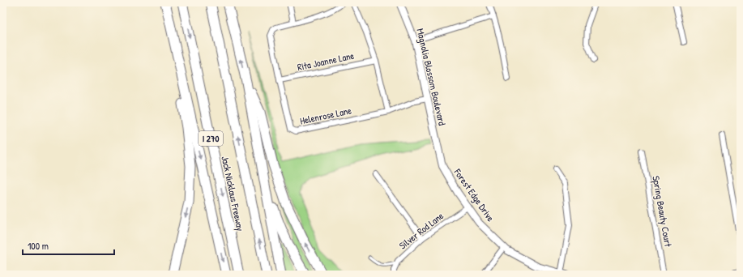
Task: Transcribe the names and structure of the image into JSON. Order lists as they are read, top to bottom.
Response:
{
  "streets": {
    "highway": ["I 270", "Jack Nicklaus Freeway"],
    "street": [
      "Rita Joanne Lane",
      "Magnolia Blossom Boulevard",
      "Helenrose Lane",
      "Forest Edge Drive",
      "Spring Beauty Court",
      "Silver Rod Lane"
    ]
  },
  "crossings": [
    ["Rita Joanne Lane", "Helenrose Lane"],
    ["Magnolia Blossom Boulevard", "Helenrose Lane"],
    ["Magnolia Blossom Boulevard", "Forest Edge Drive"],
    ["Forest Edge Drive", "Silver Rod Lane"]
  ],
  "scale_bar": "100 m"
}
